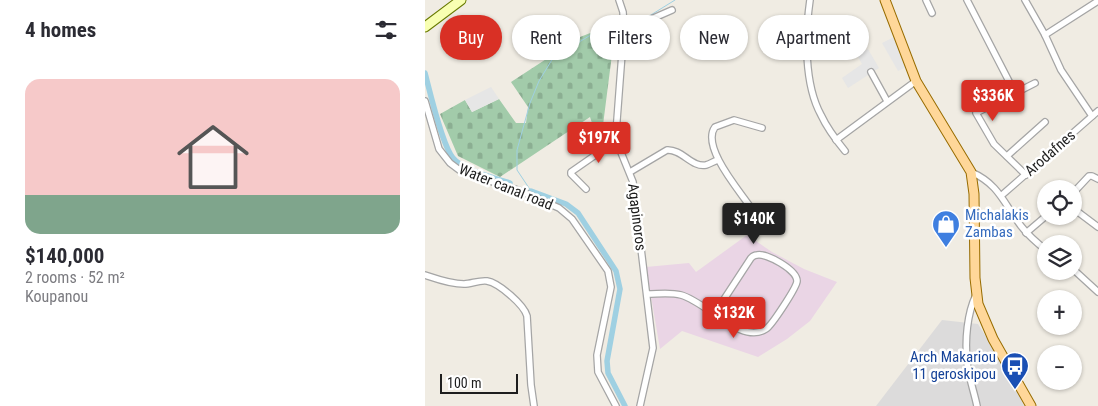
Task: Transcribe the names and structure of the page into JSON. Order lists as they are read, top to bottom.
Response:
{
  "streets": {
    "street": ["Arodafnes", "Water canal road", "Agapinoros"]
  },
  "places": {
    "shop": ["Michalakis Zambas"],
    "bus stop": ["Arch Makariou 11 geroskipou"]
  },
  "scale_bar": "100 m",
  "page": {
    "heading": "4 homes",
    "chip": [
      "Buy",
      "Rent",
      "Filters",
      "New",
      "Apartment"
    ],
    "list": [
      {
        "name": "$140,000",
        "note": "2 rooms · 52 m² · Koupanou"
      }
    ],
    "price": [
      "$336K",
      "$197K",
      "$140K",
      "$132K"
    ],
    "map_buttons": ["+", "−"],
    "scale": "100 m"
  }
}
